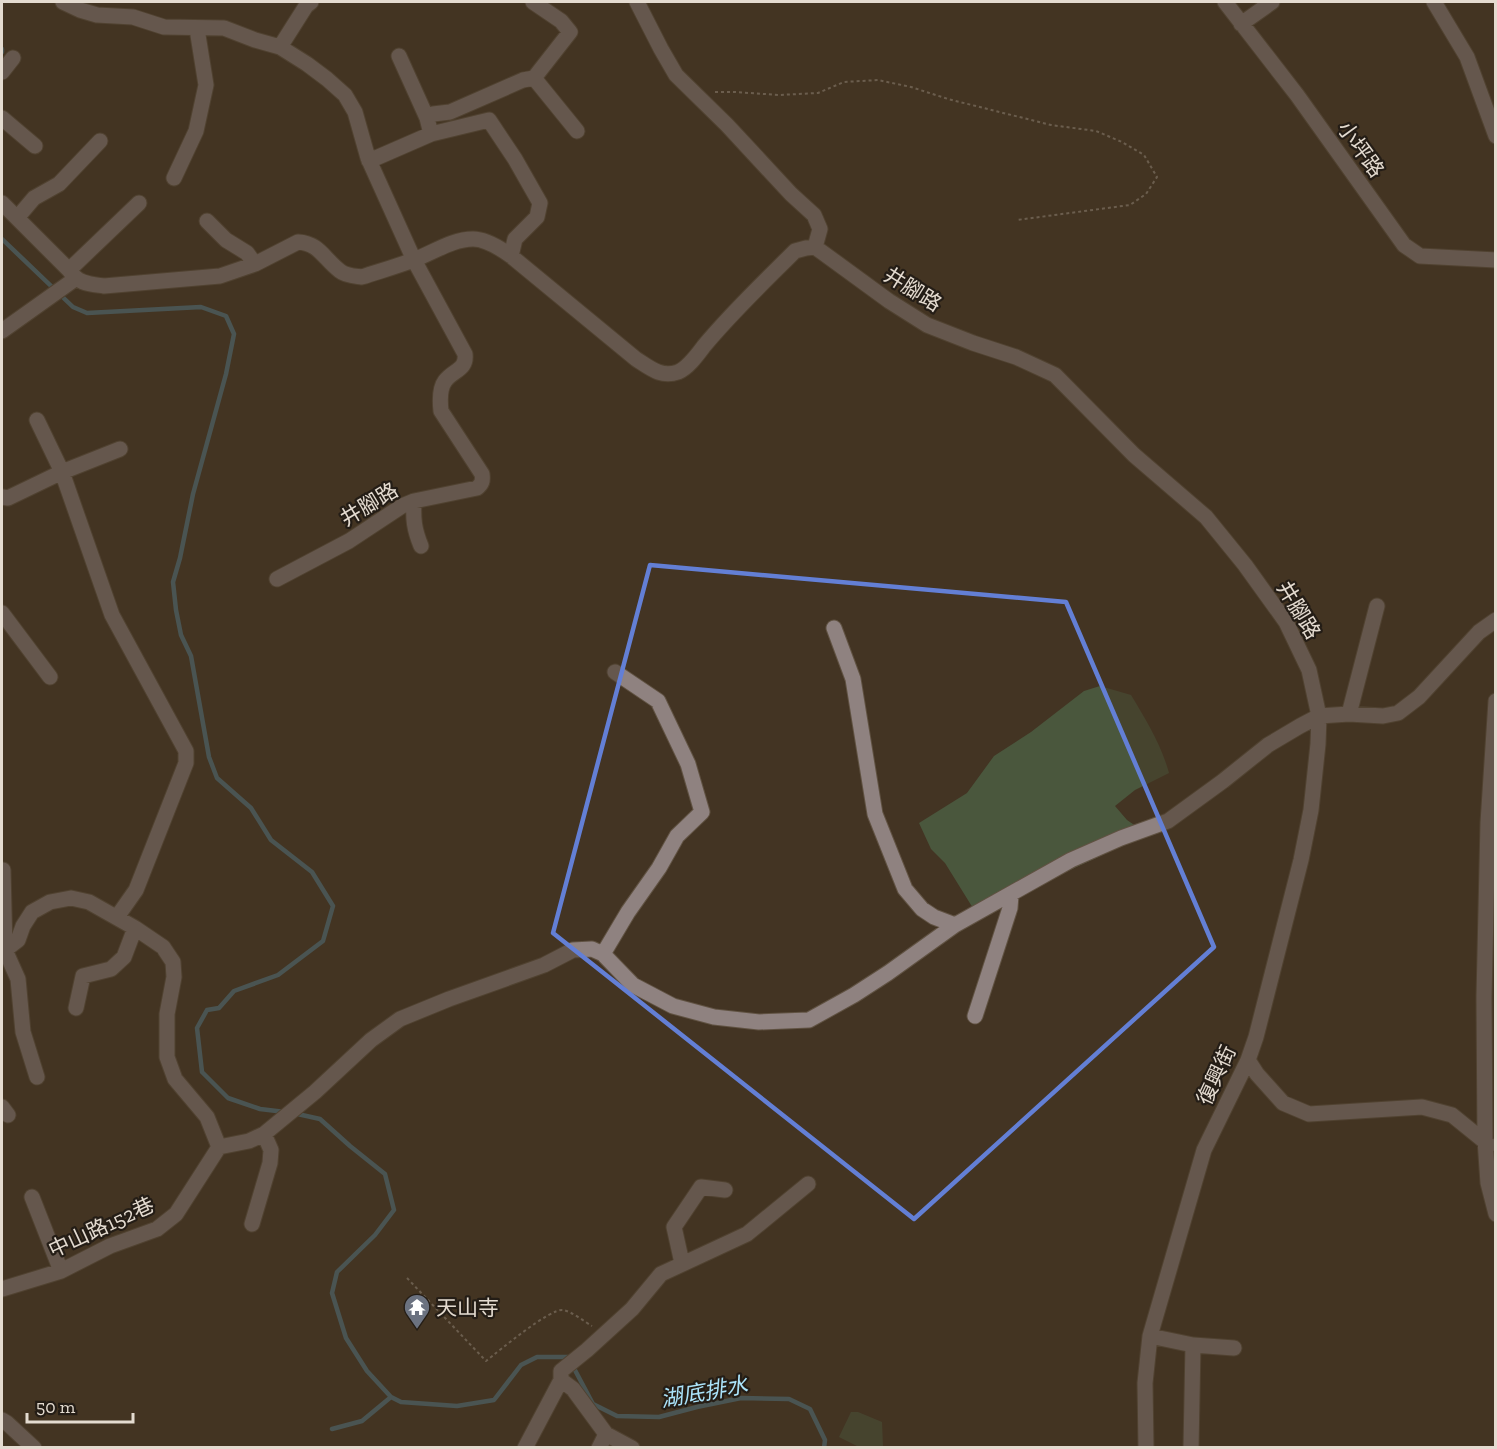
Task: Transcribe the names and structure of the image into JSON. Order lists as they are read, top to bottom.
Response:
{
  "streets": {
    "street": [
      "小坪路",
      "井腳路",
      "復興街",
      "中山路152巷"
    ]
  },
  "crossings": [
    ["井腳路", "復興街"]
  ],
  "water": ["湖底排水"],
  "places": {
    "temple": ["天山寺"]
  },
  "scale_bar": "50 m"
}
